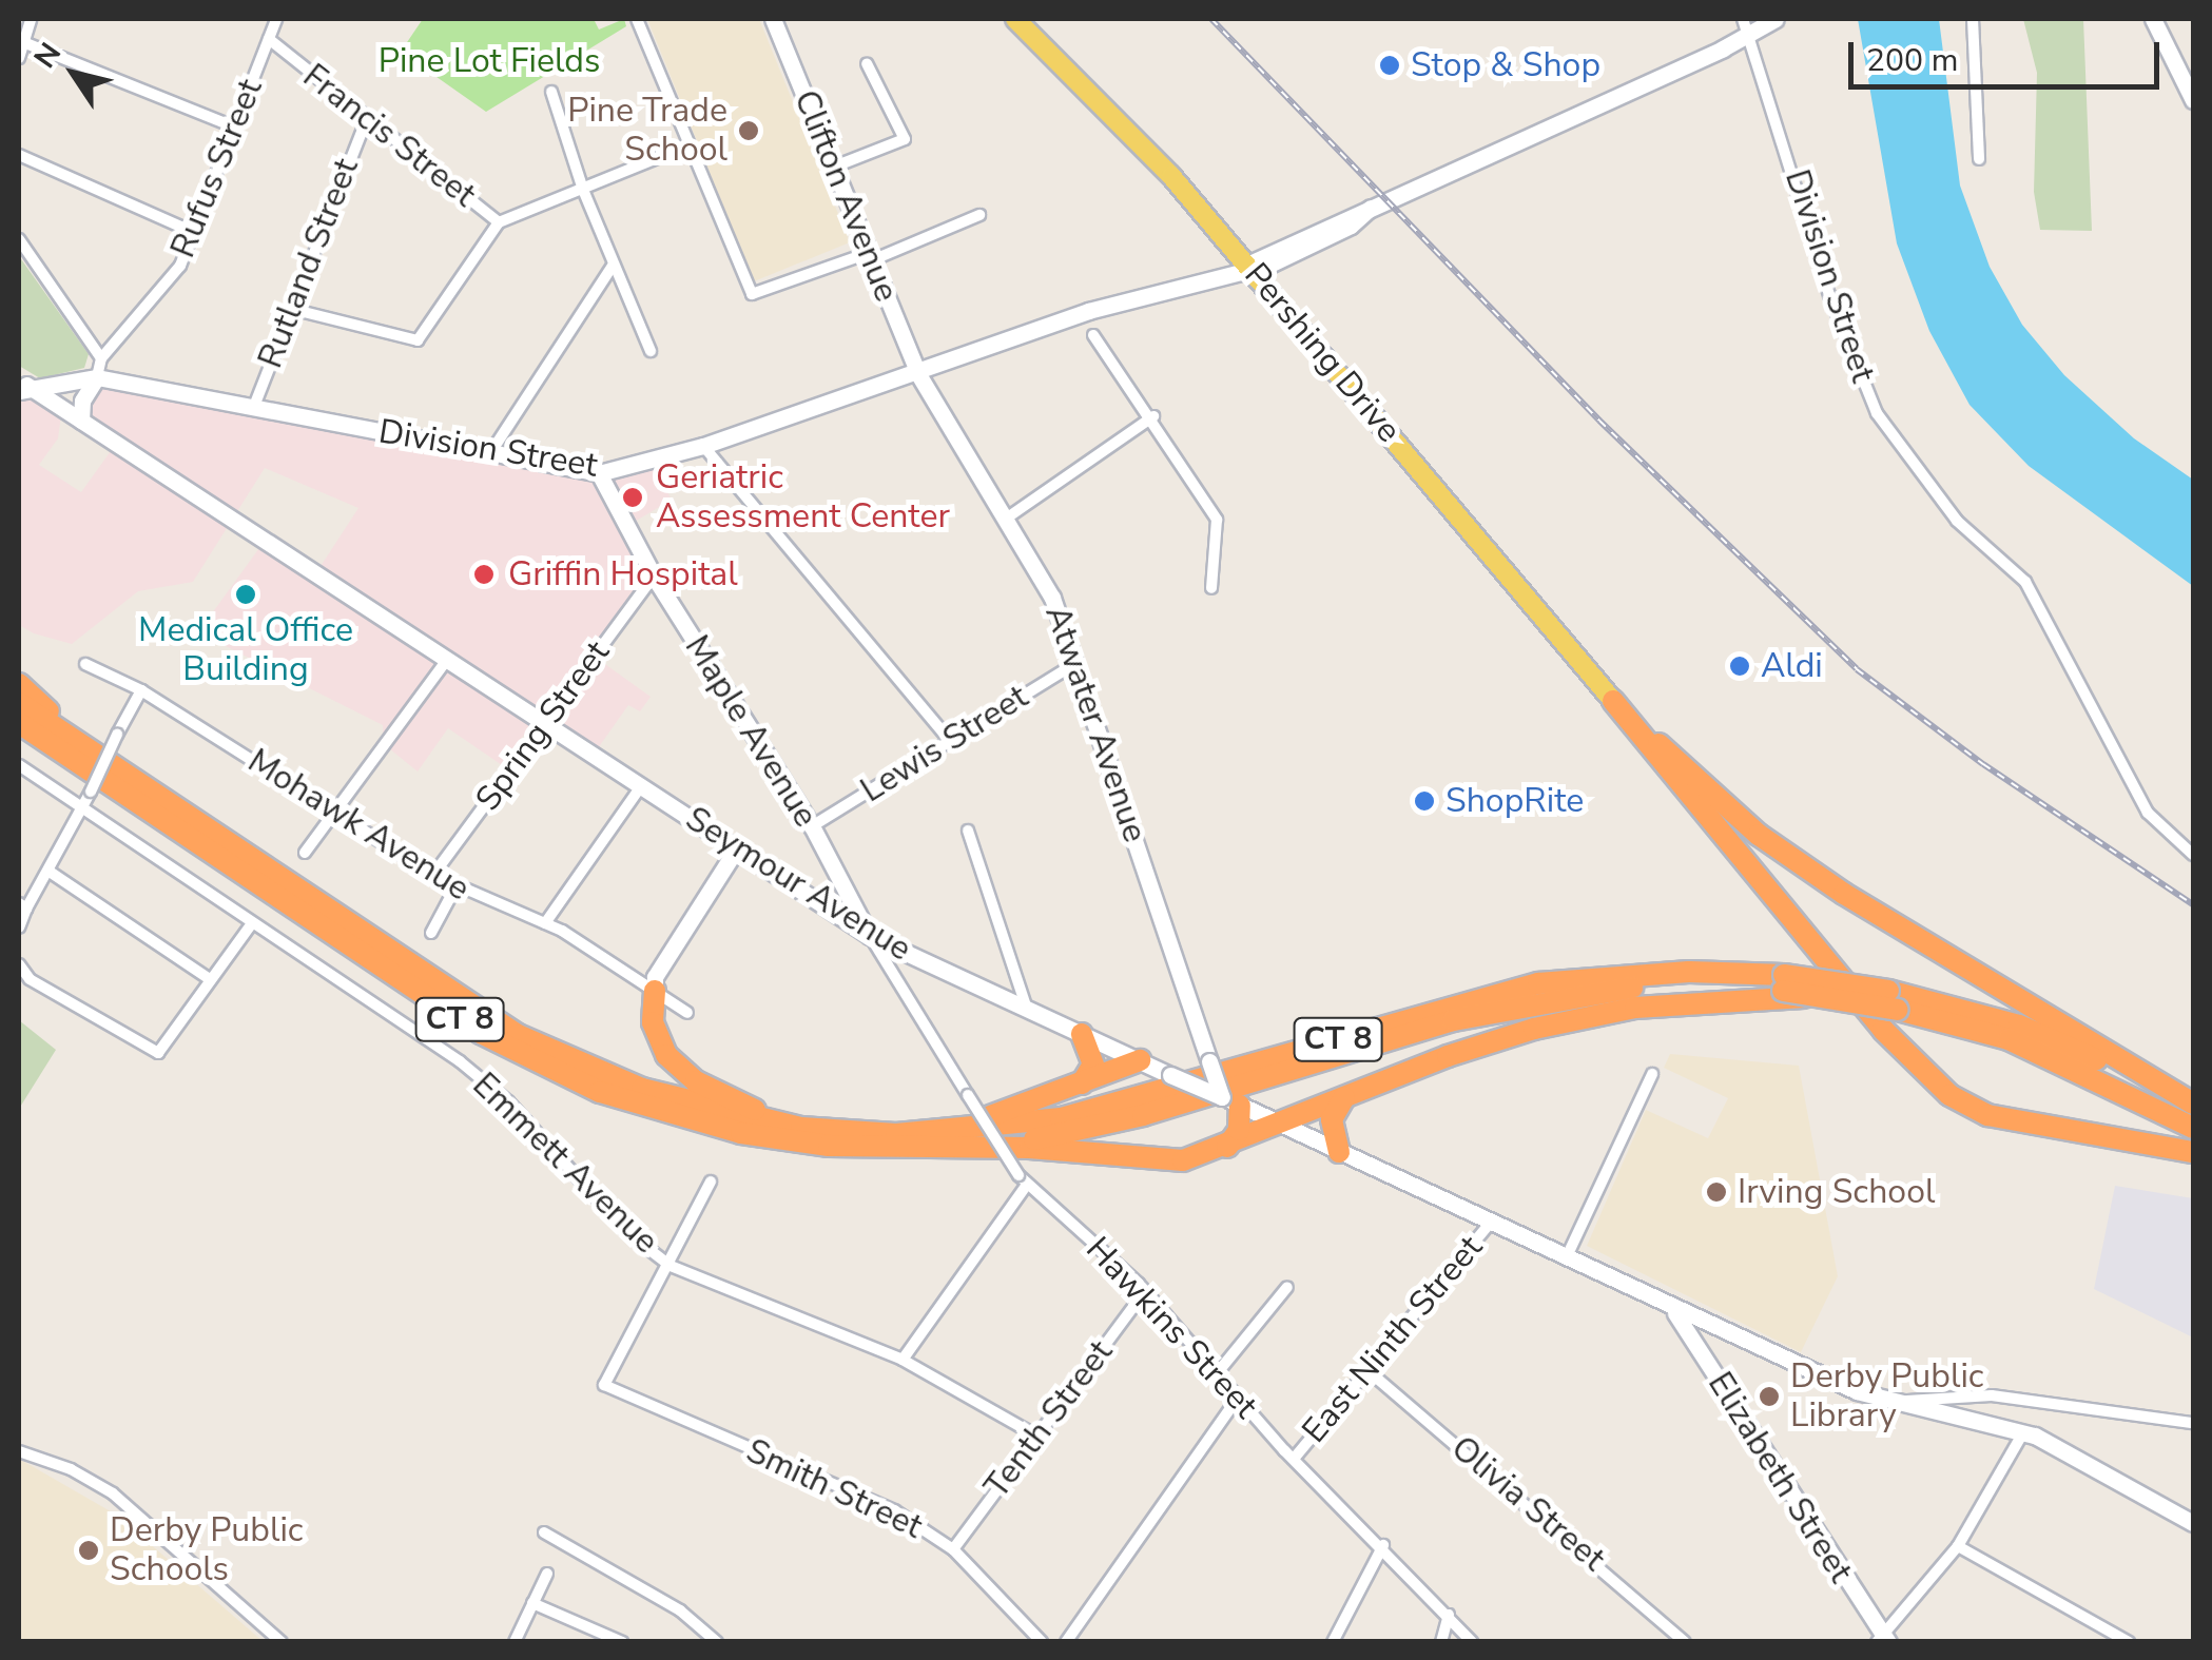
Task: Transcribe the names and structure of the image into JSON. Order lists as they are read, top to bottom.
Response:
{
  "streets": {
    "highway": ["CT 8"],
    "main road": [
      "Clifton Avenue",
      "Division Street",
      "Pershing Drive",
      "Atwater Avenue",
      "Maple Avenue",
      "Seymour Avenue",
      "Elizabeth Street"
    ],
    "street": [
      "Francis Street",
      "Rufus Street",
      "Rutland Street",
      "Spring Street",
      "Lewis Street",
      "Mohawk Avenue",
      "Emmett Avenue",
      "Hawkins Street",
      "East Ninth Street",
      "Tenth Street",
      "Smith Street",
      "Olivia Street"
    ]
  },
  "crossings": [
    ["Francis Street", "Rufus Street"],
    ["Francis Street", "Rutland Street"],
    ["Clifton Avenue", "Division Street"],
    ["Clifton Avenue", "Atwater Avenue"],
    ["Rutland Street", "Division Street"],
    ["Division Street", "Pershing Drive"],
    ["Division Street", "Atwater Avenue"],
    ["Division Street", "Maple Avenue"],
    ["Division Street", "Seymour Avenue"],
    ["Atwater Avenue", "Lewis Street"],
    ["Atwater Avenue", "Seymour Avenue"],
    ["Spring Street", "Maple Avenue"],
    ["Spring Street", "Mohawk Avenue"],
    ["Spring Street", "Seymour Avenue"],
    ["Maple Avenue", "Lewis Street"],
    ["Maple Avenue", "Seymour Avenue"],
    ["Maple Avenue", "Hawkins Street"],
    ["Seymour Avenue", "Hawkins Street"],
    ["Seymour Avenue", "East Ninth Street"],
    ["Seymour Avenue", "Elizabeth Street"],
    ["Emmett Avenue", "Tenth Street"],
    ["Emmett Avenue", "Smith Street"],
    ["Hawkins Street", "East Ninth Street"],
    ["Hawkins Street", "Tenth Street"],
    ["East Ninth Street", "Olivia Street"],
    ["Tenth Street", "Smith Street"]
  ],
  "parks": ["Pine Lot Fields"],
  "places": [
    "Stop & Shop",
    "Pine Trade School",
    "Geriatric Assessment Center",
    "Griffin Hospital",
    "Medical Office Building",
    "Aldi",
    "ShopRite",
    "Irving School",
    "Derby Public Library",
    "Derby Public Schools"
  ],
  "scale_bar": "200 m",
  "north": "top left"
}
